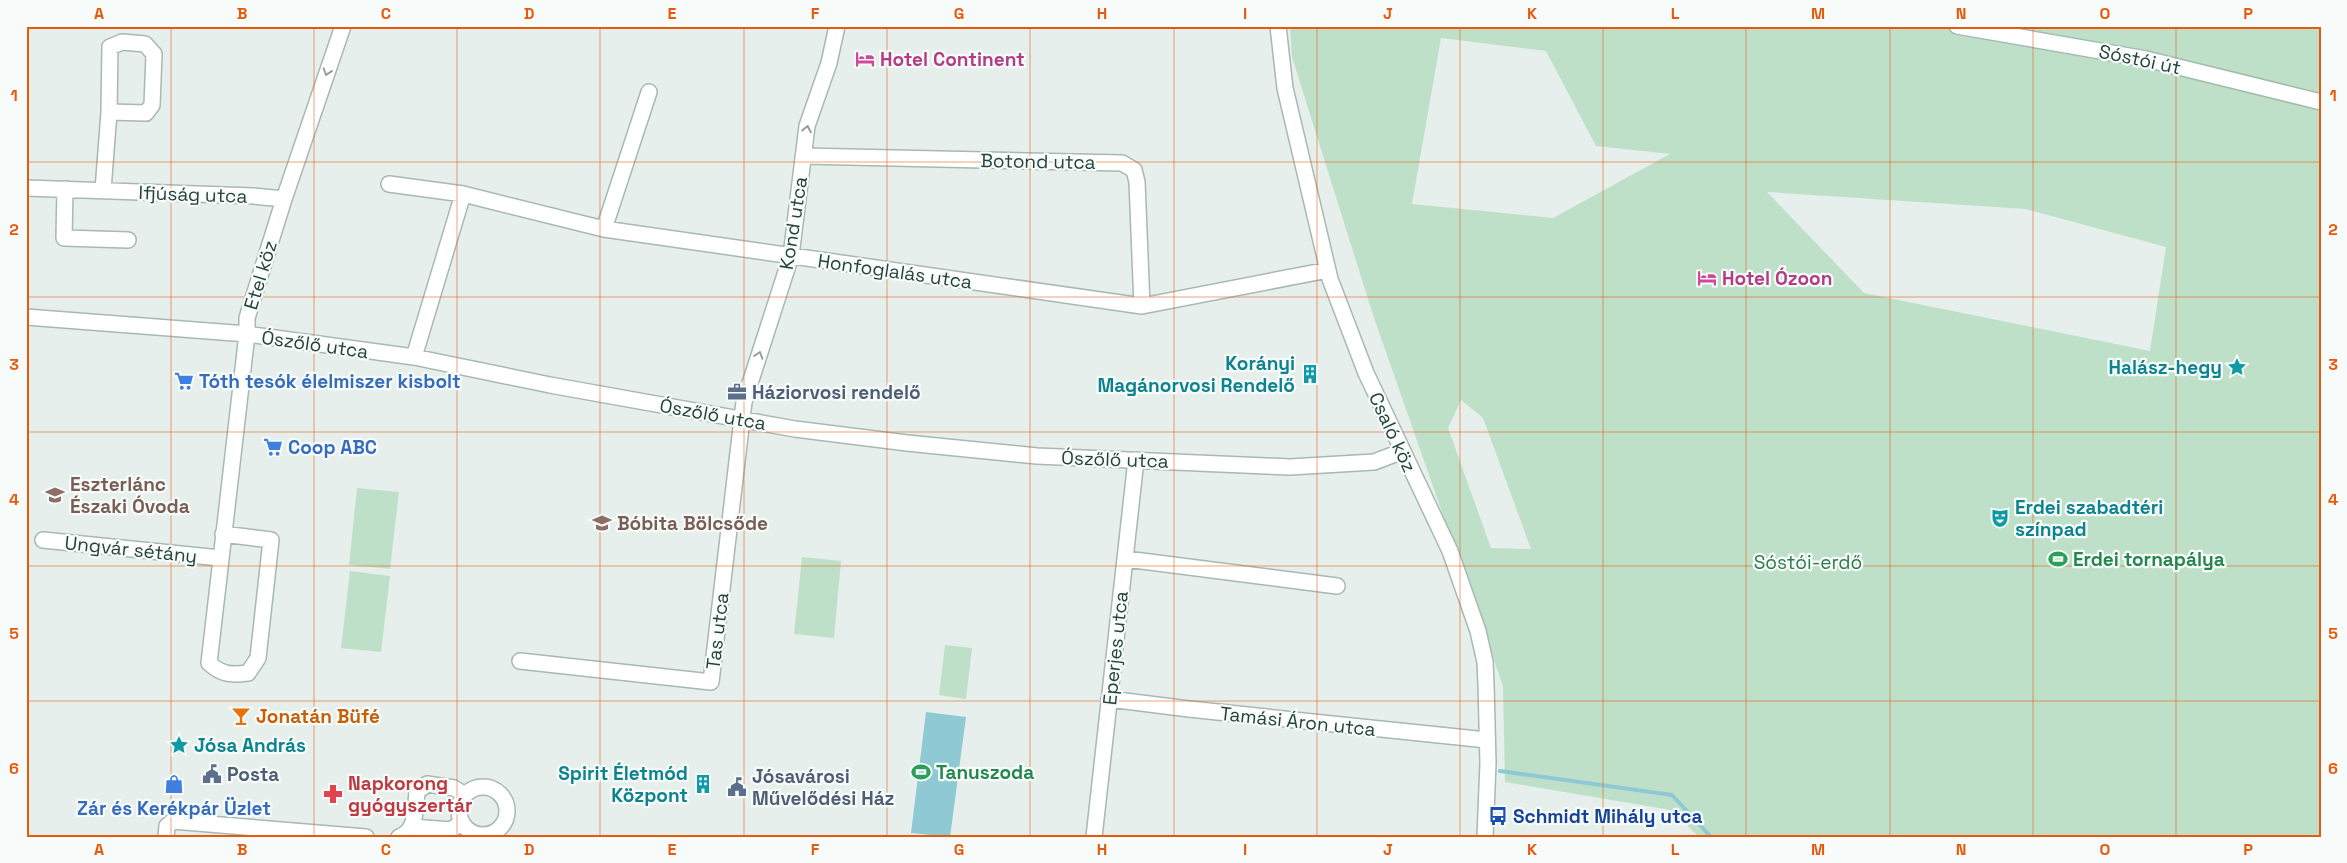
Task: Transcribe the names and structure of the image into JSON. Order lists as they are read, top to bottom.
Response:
{
  "streets": {
    "street": [
      "Sóstói út",
      "Botond utca",
      "Ifjúság utca",
      "Kond utca",
      "Honfoglalás utca",
      "Etel köz",
      "Ószőlő utca",
      "Csaló köz",
      "Ungvár sétány",
      "Tas utca",
      "Eperjes utca",
      "Tamási Áron utca"
    ]
  },
  "crossings": [
    ["Botond utca", "Kond utca"],
    ["Botond utca", "Honfoglalás utca"],
    ["Ifjúság utca", "Etel köz"],
    ["Kond utca", "Honfoglalás utca"],
    ["Kond utca", "Ószőlő utca"],
    ["Kond utca", "Tas utca"],
    ["Honfoglalás utca", "Csaló köz"],
    ["Etel köz", "Ószőlő utca"],
    ["Etel köz", "Ungvár sétány"],
    ["Ószőlő utca", "Csaló köz"],
    ["Ószőlő utca", "Tas utca"],
    ["Ószőlő utca", "Eperjes utca"],
    ["Csaló köz", "Tamási Áron utca"],
    ["Eperjes utca", "Tamási Áron utca"]
  ],
  "one_way": ["Kond utca"],
  "parks": ["Sóstói-erdő"],
  "places": {
    "hotel": ["Hotel Continent", "Hotel Ózoon"],
    "place": ["Halász-hegy", "Jósa András"],
    "building": ["Korányi Magánorvosi Rendelő", "Spirit Életmód Központ"],
    "supermarket": ["Tóth tesók élelmiszer kisbolt", "Coop ABC"],
    "office": ["Háziorvosi rendelő"],
    "school or university": ["Eszterlánc Északi Óvoda", "Bóbita Bölcsőde"],
    "theatre": ["Erdei szabadtéri színpad"],
    "sports": ["Erdei tornapálya", "Tanuszoda"],
    "bar": ["Jonatán Büfé"],
    "public building": ["Posta", "Jósavárosi Művelődési Ház"],
    "shop": ["Zár és Kerékpár Üzlet"],
    "pharmacy": ["Napkorong gyógyszertár"],
    "bus stop": ["Schmidt Mihály utca"]
  },
  "grid": {
    "columns": [
      "A",
      "B",
      "C",
      "D",
      "E",
      "F",
      "G",
      "H",
      "I",
      "J",
      "K",
      "L",
      "M",
      "N",
      "O",
      "P"
    ],
    "rows": [
      "1",
      "2",
      "3",
      "4",
      "5",
      "6"
    ]
  }
}
